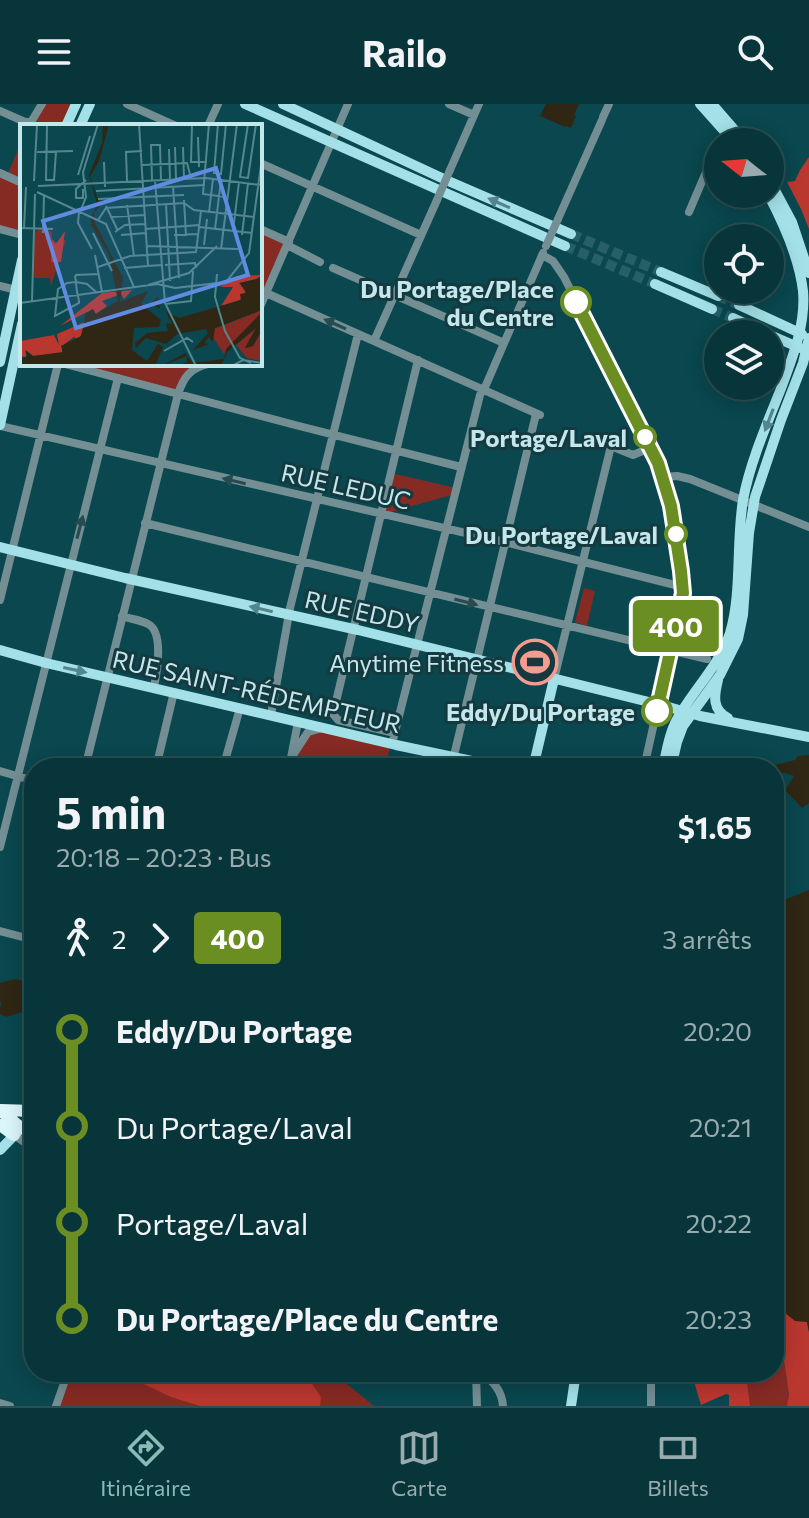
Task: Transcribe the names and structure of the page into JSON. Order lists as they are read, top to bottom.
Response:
{
  "streets": {
    "main road": ["RUE EDDY", "RUE SAINT-RÉDEMPTEUR"],
    "street": ["RUE LEDUC"]
  },
  "places": {
    "other": [
      "Du Portage/Place du Centre",
      "Portage/Laval",
      "Du Portage/Laval",
      "Eddy/Du Portage"
    ],
    "sports": ["Anytime Fitness"]
  },
  "lines": ["bus line 400"],
  "north": "left",
  "page": {
    "header": "Railo",
    "on_map": "400",
    "heading": ["5 min", "20:18 – 20:23 · Bus", "$1.65"],
    "legs": ["2", "400", "3 arrêts"],
    "list": [
      {
        "name": "Eddy/Du Portage",
        "value": "20:20"
      },
      {
        "name": "Du Portage/Laval",
        "value": "20:21"
      },
      {
        "name": "Portage/Laval",
        "value": "20:22"
      },
      {
        "name": "Du Portage/Place du Centre",
        "value": "20:23"
      }
    ],
    "tabs": ["Itinéraire", "Carte", "Billets"]
  }
}
